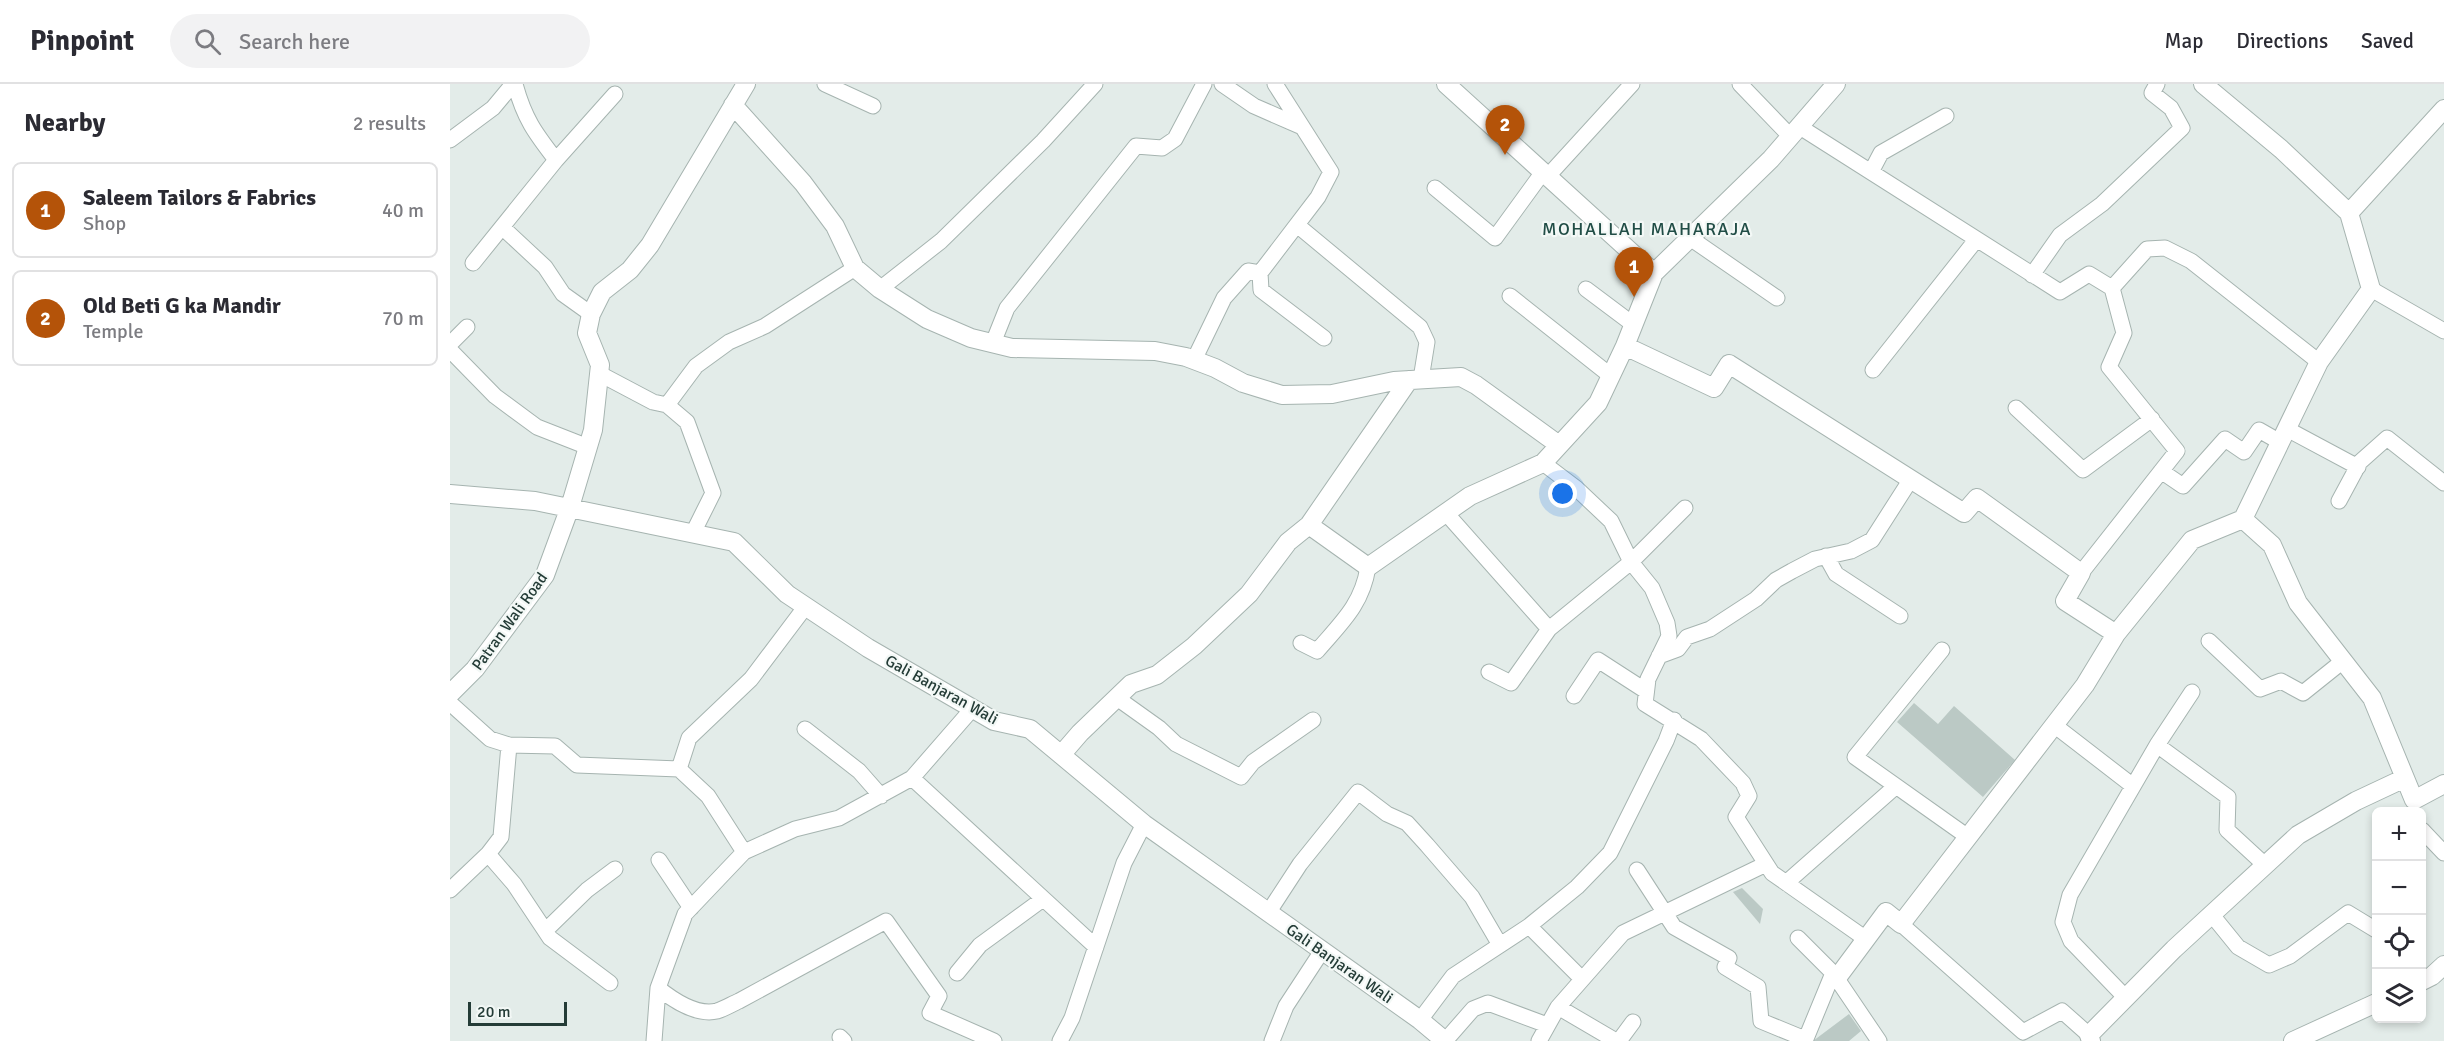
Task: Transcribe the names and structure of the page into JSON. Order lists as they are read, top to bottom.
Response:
{
  "streets": {
    "street": ["Patran Wali Road", "Gali Banjaran Wali"]
  },
  "crossings": [
    ["Patran Wali Road", "Gali Banjaran Wali"]
  ],
  "districts": ["MOHALLAH MAHARAJA"],
  "scale_bar": "20 m",
  "page": {
    "header": "Pinpoint",
    "search": "Search here",
    "nav": ["Map", "Directions", "Saved"],
    "heading": ["Nearby", "2 results"],
    "pins": ["2", "1"],
    "list": [
      {
        "mark": "1",
        "name": "Saleem Tailors & Fabrics",
        "note": "Shop",
        "value": "40 m"
      },
      {
        "mark": "2",
        "name": "Old Beti G ka Mandir",
        "note": "Temple",
        "value": "70 m"
      }
    ],
    "map_buttons": ["+", "−"],
    "scale": "20 m"
  }
}
